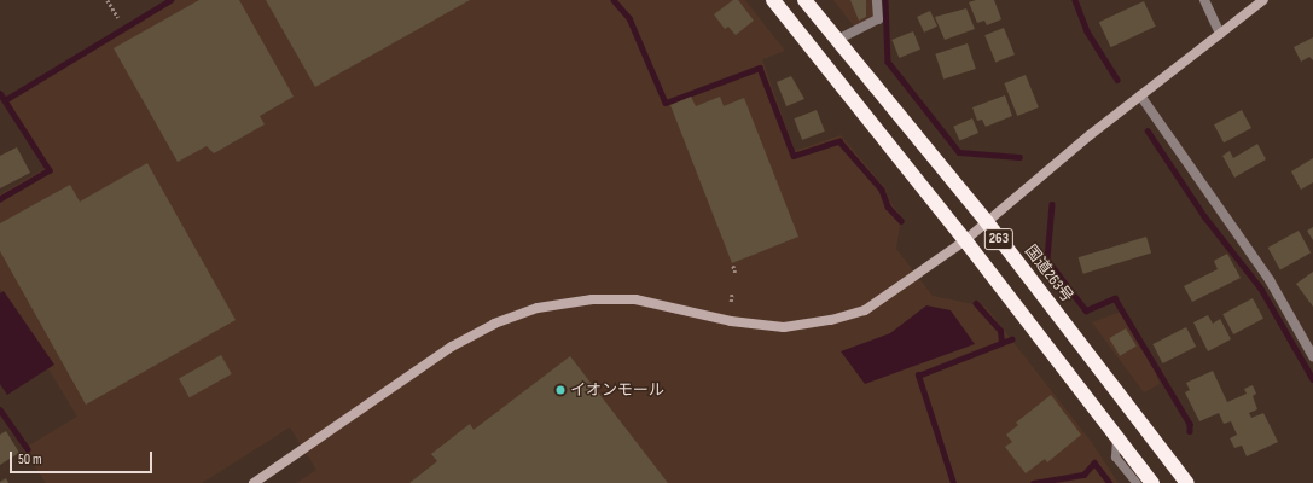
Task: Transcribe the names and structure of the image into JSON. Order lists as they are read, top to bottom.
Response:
{
  "streets": {
    "highway": ["263", "国道263号"]
  },
  "places": ["イオンモール"],
  "scale_bar": "50 m"
}
